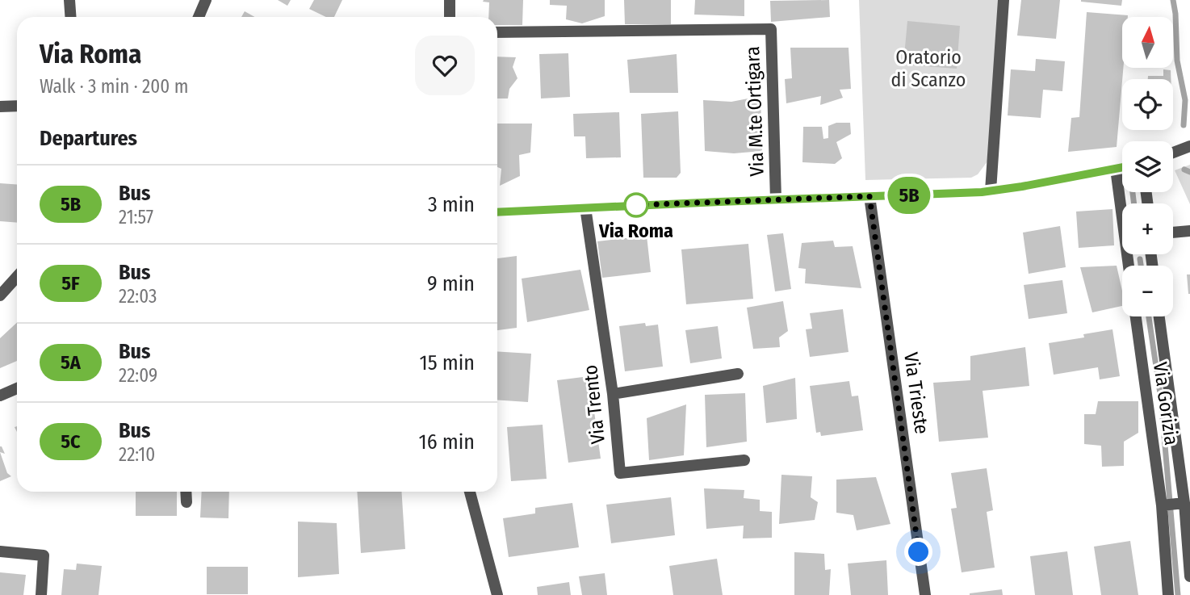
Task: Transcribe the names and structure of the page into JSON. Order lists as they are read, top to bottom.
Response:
{
  "streets": {
    "street": [
      "Via M.te Ortigara",
      "Via Trieste",
      "Via Gorizia",
      "Via Trento"
    ]
  },
  "parks": ["Oratorio di Scanzo"],
  "places": ["Via Roma"],
  "lines": ["bus line 5B"],
  "north": "top",
  "page": {
    "on_map": "5B",
    "map_buttons": ["+", "−"],
    "heading": [
      ["Via Roma", "Walk · 3 min · 200 m"],
      "Departures"
    ],
    "list": [
      {
        "mark": "5B",
        "name": "Bus",
        "note": "21:57",
        "value": "3 min"
      },
      {
        "mark": "5F",
        "name": "Bus",
        "note": "22:03",
        "value": "9 min"
      },
      {
        "mark": "5A",
        "name": "Bus",
        "note": "22:09",
        "value": "15 min"
      },
      {
        "mark": "5C",
        "name": "Bus",
        "note": "22:10",
        "value": "16 min"
      }
    ]
  }
}
